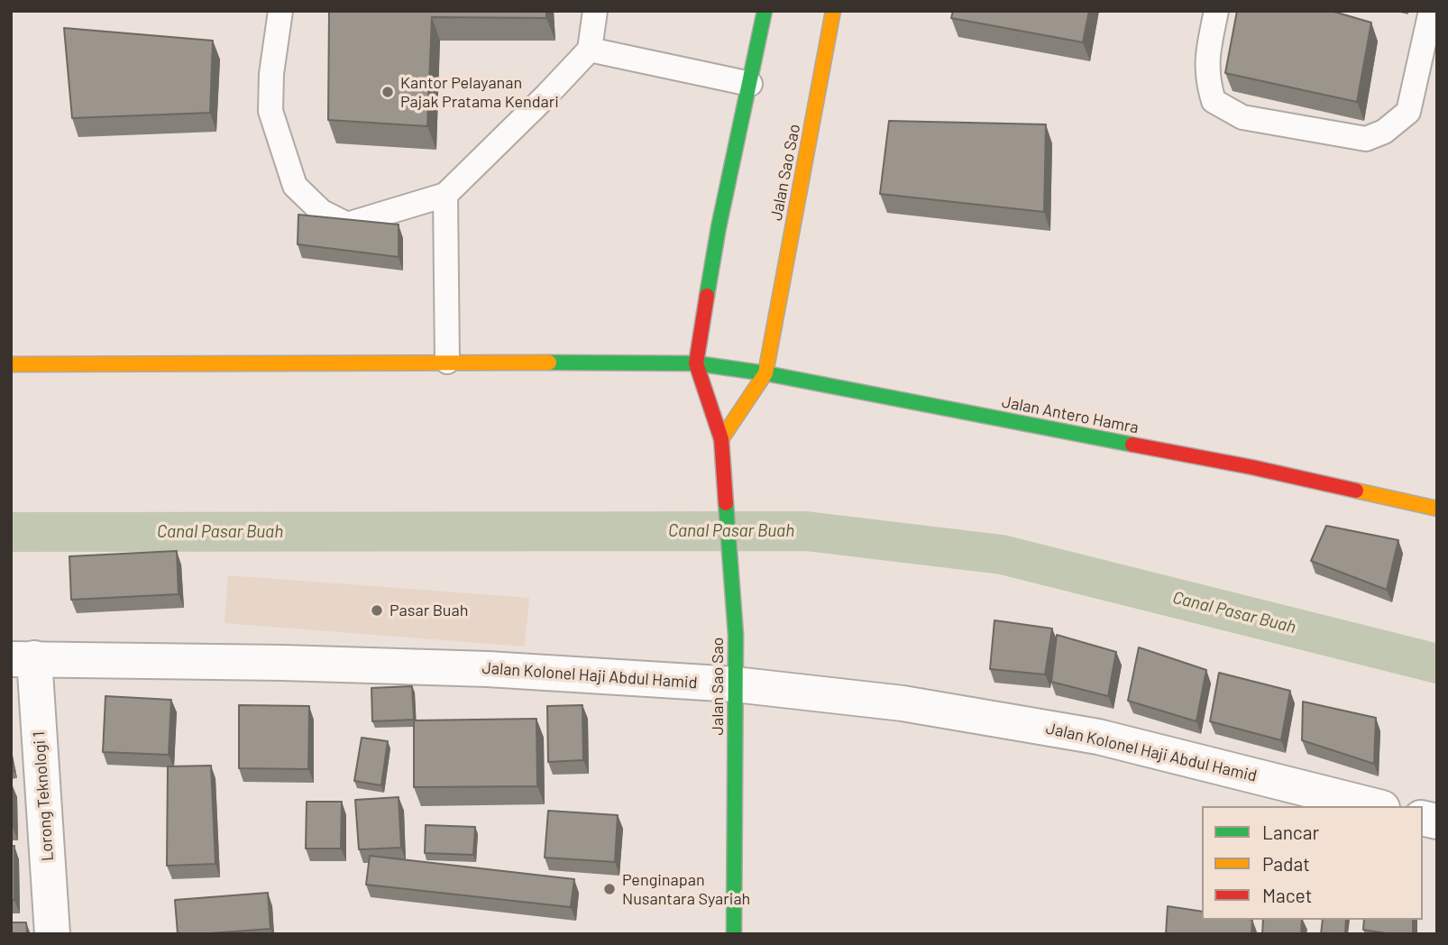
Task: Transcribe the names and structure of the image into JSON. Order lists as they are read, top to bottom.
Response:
{
  "streets": {
    "street": [
      "Jalan Sao Sao",
      "Jalan Antero Hamra",
      "Jalan Kolonel Haji Abdul Hamid",
      "Lorong Teknologi 1"
    ]
  },
  "crossings": [
    ["Jalan Sao Sao", "Jalan Antero Hamra"],
    ["Jalan Sao Sao", "Jalan Kolonel Haji Abdul Hamid"],
    ["Jalan Kolonel Haji Abdul Hamid", "Lorong Teknologi 1"]
  ],
  "water": ["Canal Pasar Buah"],
  "places": ["Kantor Pelayanan Pajak Pratama Kendari", "Pasar Buah", "Penginapan Nusantara Syariah"],
  "legend": ["Lancar", "Padat", "Macet"]
}
